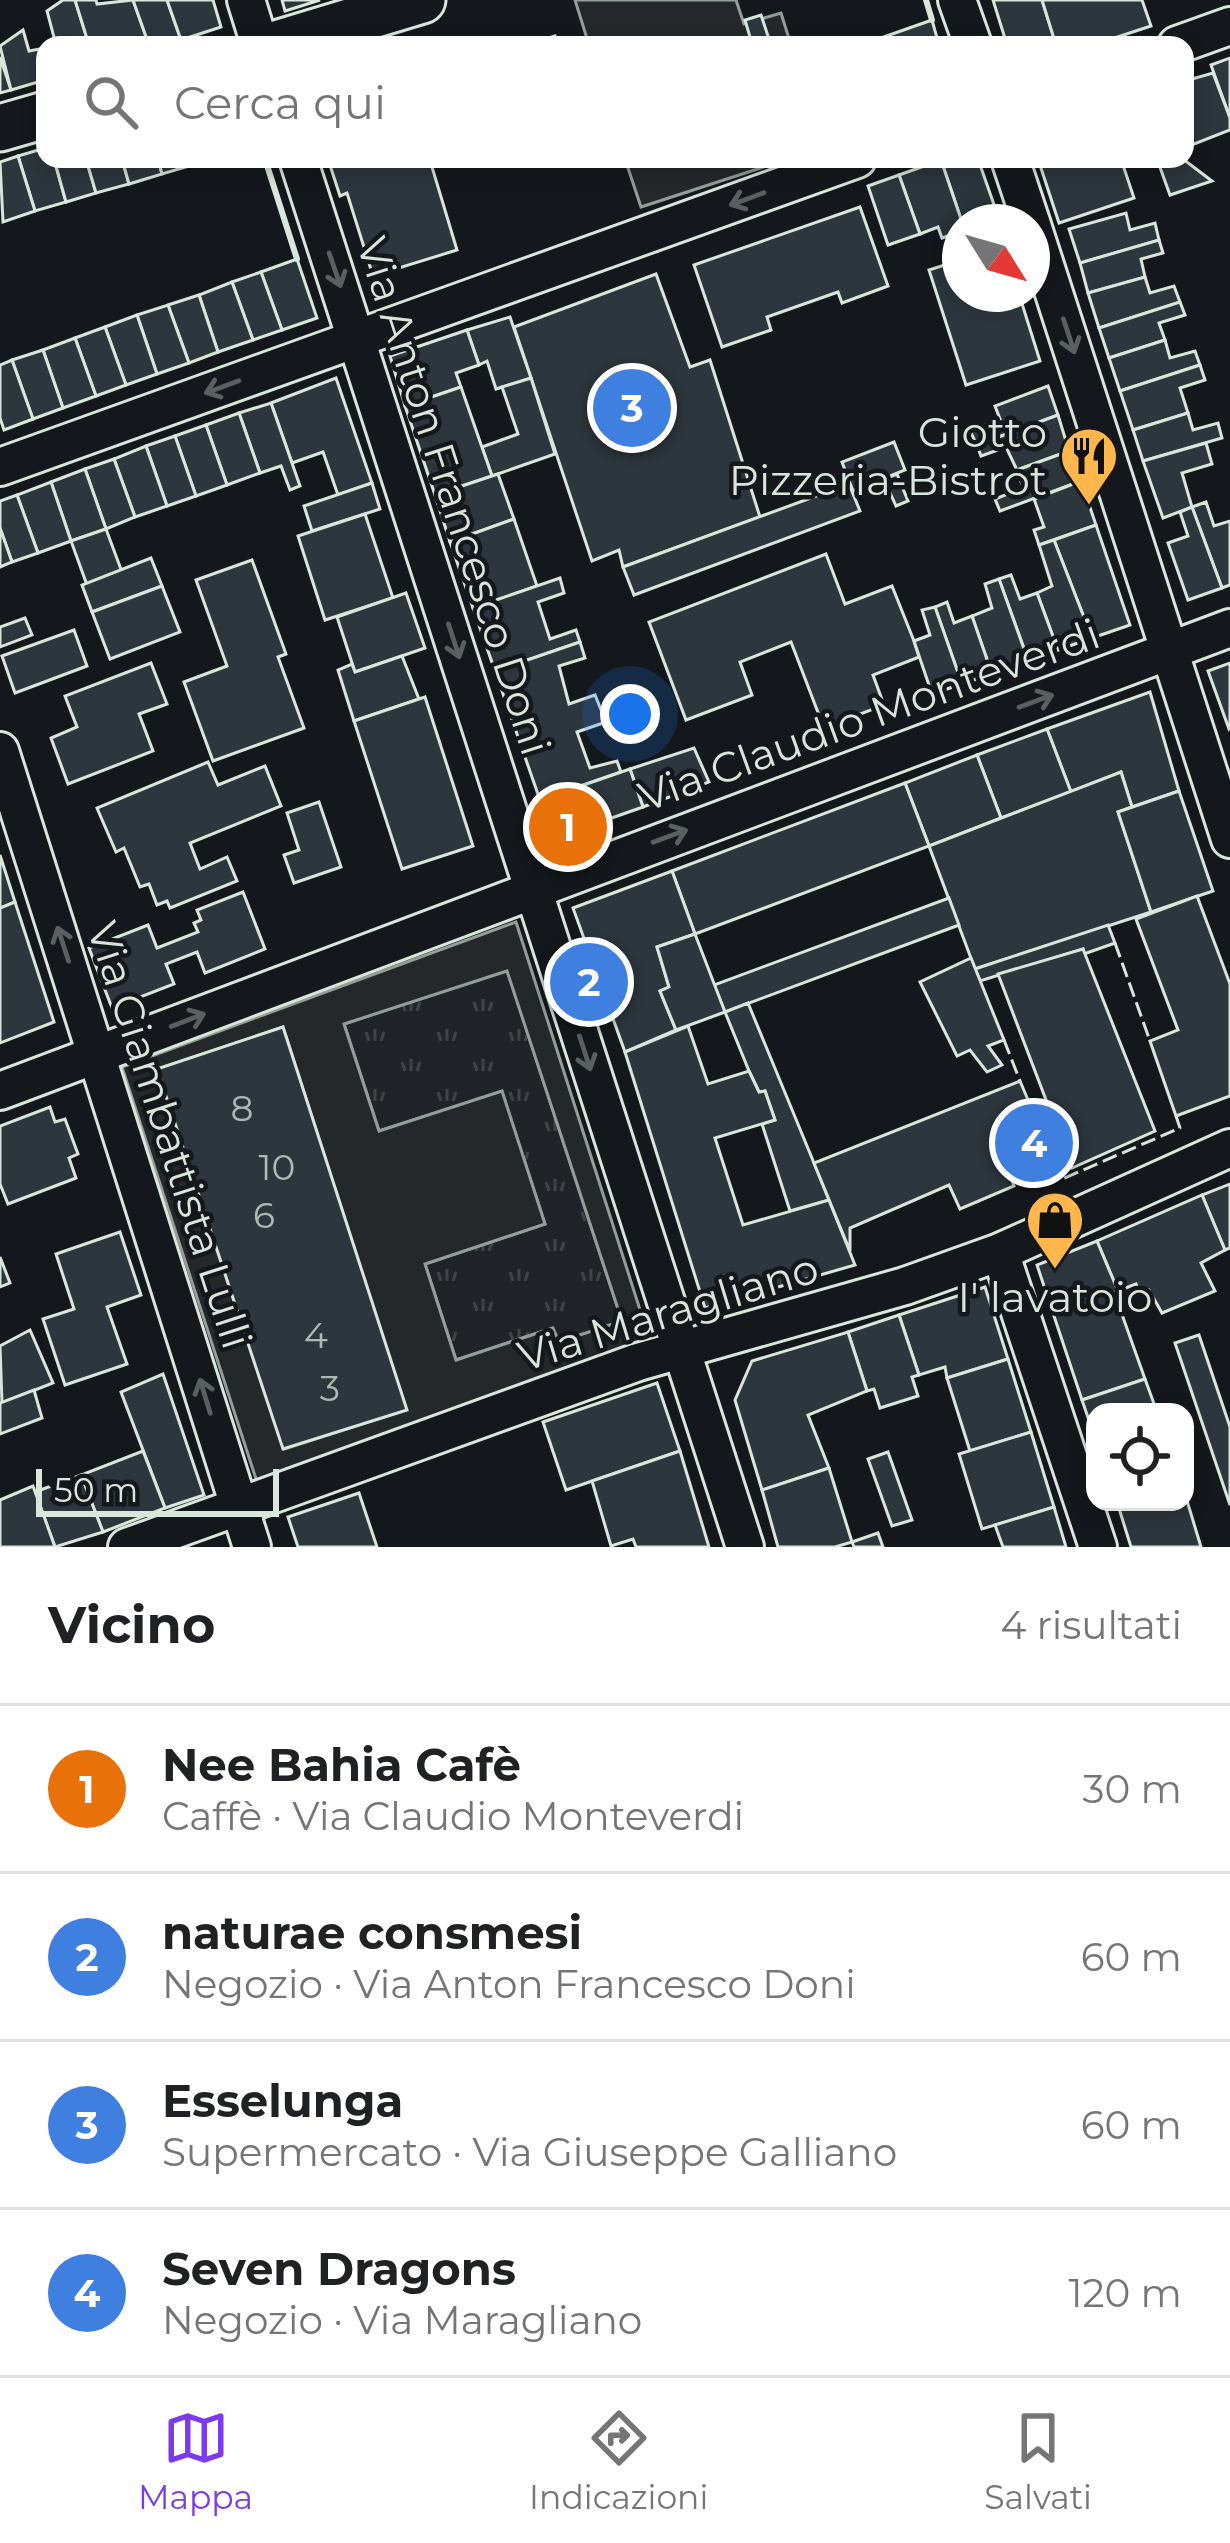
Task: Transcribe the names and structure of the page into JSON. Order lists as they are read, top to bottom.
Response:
{
  "streets": {
    "street": [
      "Via Anton Francesco Doni",
      "Via Claudio Monteverdi",
      "Via Giambattista Lulli",
      "Via Maragliano"
    ]
  },
  "crossings": [
    ["Via Anton Francesco Doni", "Via Claudio Monteverdi"],
    ["Via Anton Francesco Doni", "Via Maragliano"],
    ["Via Claudio Monteverdi", "Via Giambattista Lulli"],
    ["Via Giambattista Lulli", "Via Maragliano"]
  ],
  "one_way": ["Via Anton Francesco Doni", "Via Claudio Monteverdi", "Via Giambattista Lulli"],
  "places": {
    "restaurant": ["Giotto Pizzeria-Bistrot"],
    "shop": ["I' lavatoio"]
  },
  "house_numbers": [
    "8",
    "10",
    "6",
    "4",
    "3"
  ],
  "scale_bar": "50 m",
  "north": "bottom right",
  "page": {
    "search": "Cerca qui",
    "pins": [
      "3",
      "1",
      "2",
      "4"
    ],
    "scale": "50 m",
    "heading": ["Vicino", "4 risultati"],
    "list": [
      {
        "mark": "1",
        "name": "Nee Bahia Cafè",
        "note": "Caffè · Via Claudio Monteverdi",
        "value": "30 m"
      },
      {
        "mark": "2",
        "name": "naturae consmesi",
        "note": "Negozio · Via Anton Francesco Doni",
        "value": "60 m"
      },
      {
        "mark": "3",
        "name": "Esselunga",
        "note": "Supermercato · Via Giuseppe Galliano",
        "value": "60 m"
      },
      {
        "mark": "4",
        "name": "Seven Dragons",
        "note": "Negozio · Via Maragliano",
        "value": "120 m"
      }
    ],
    "nav": ["Mappa", "Indicazioni", "Salvati"]
  }
}
